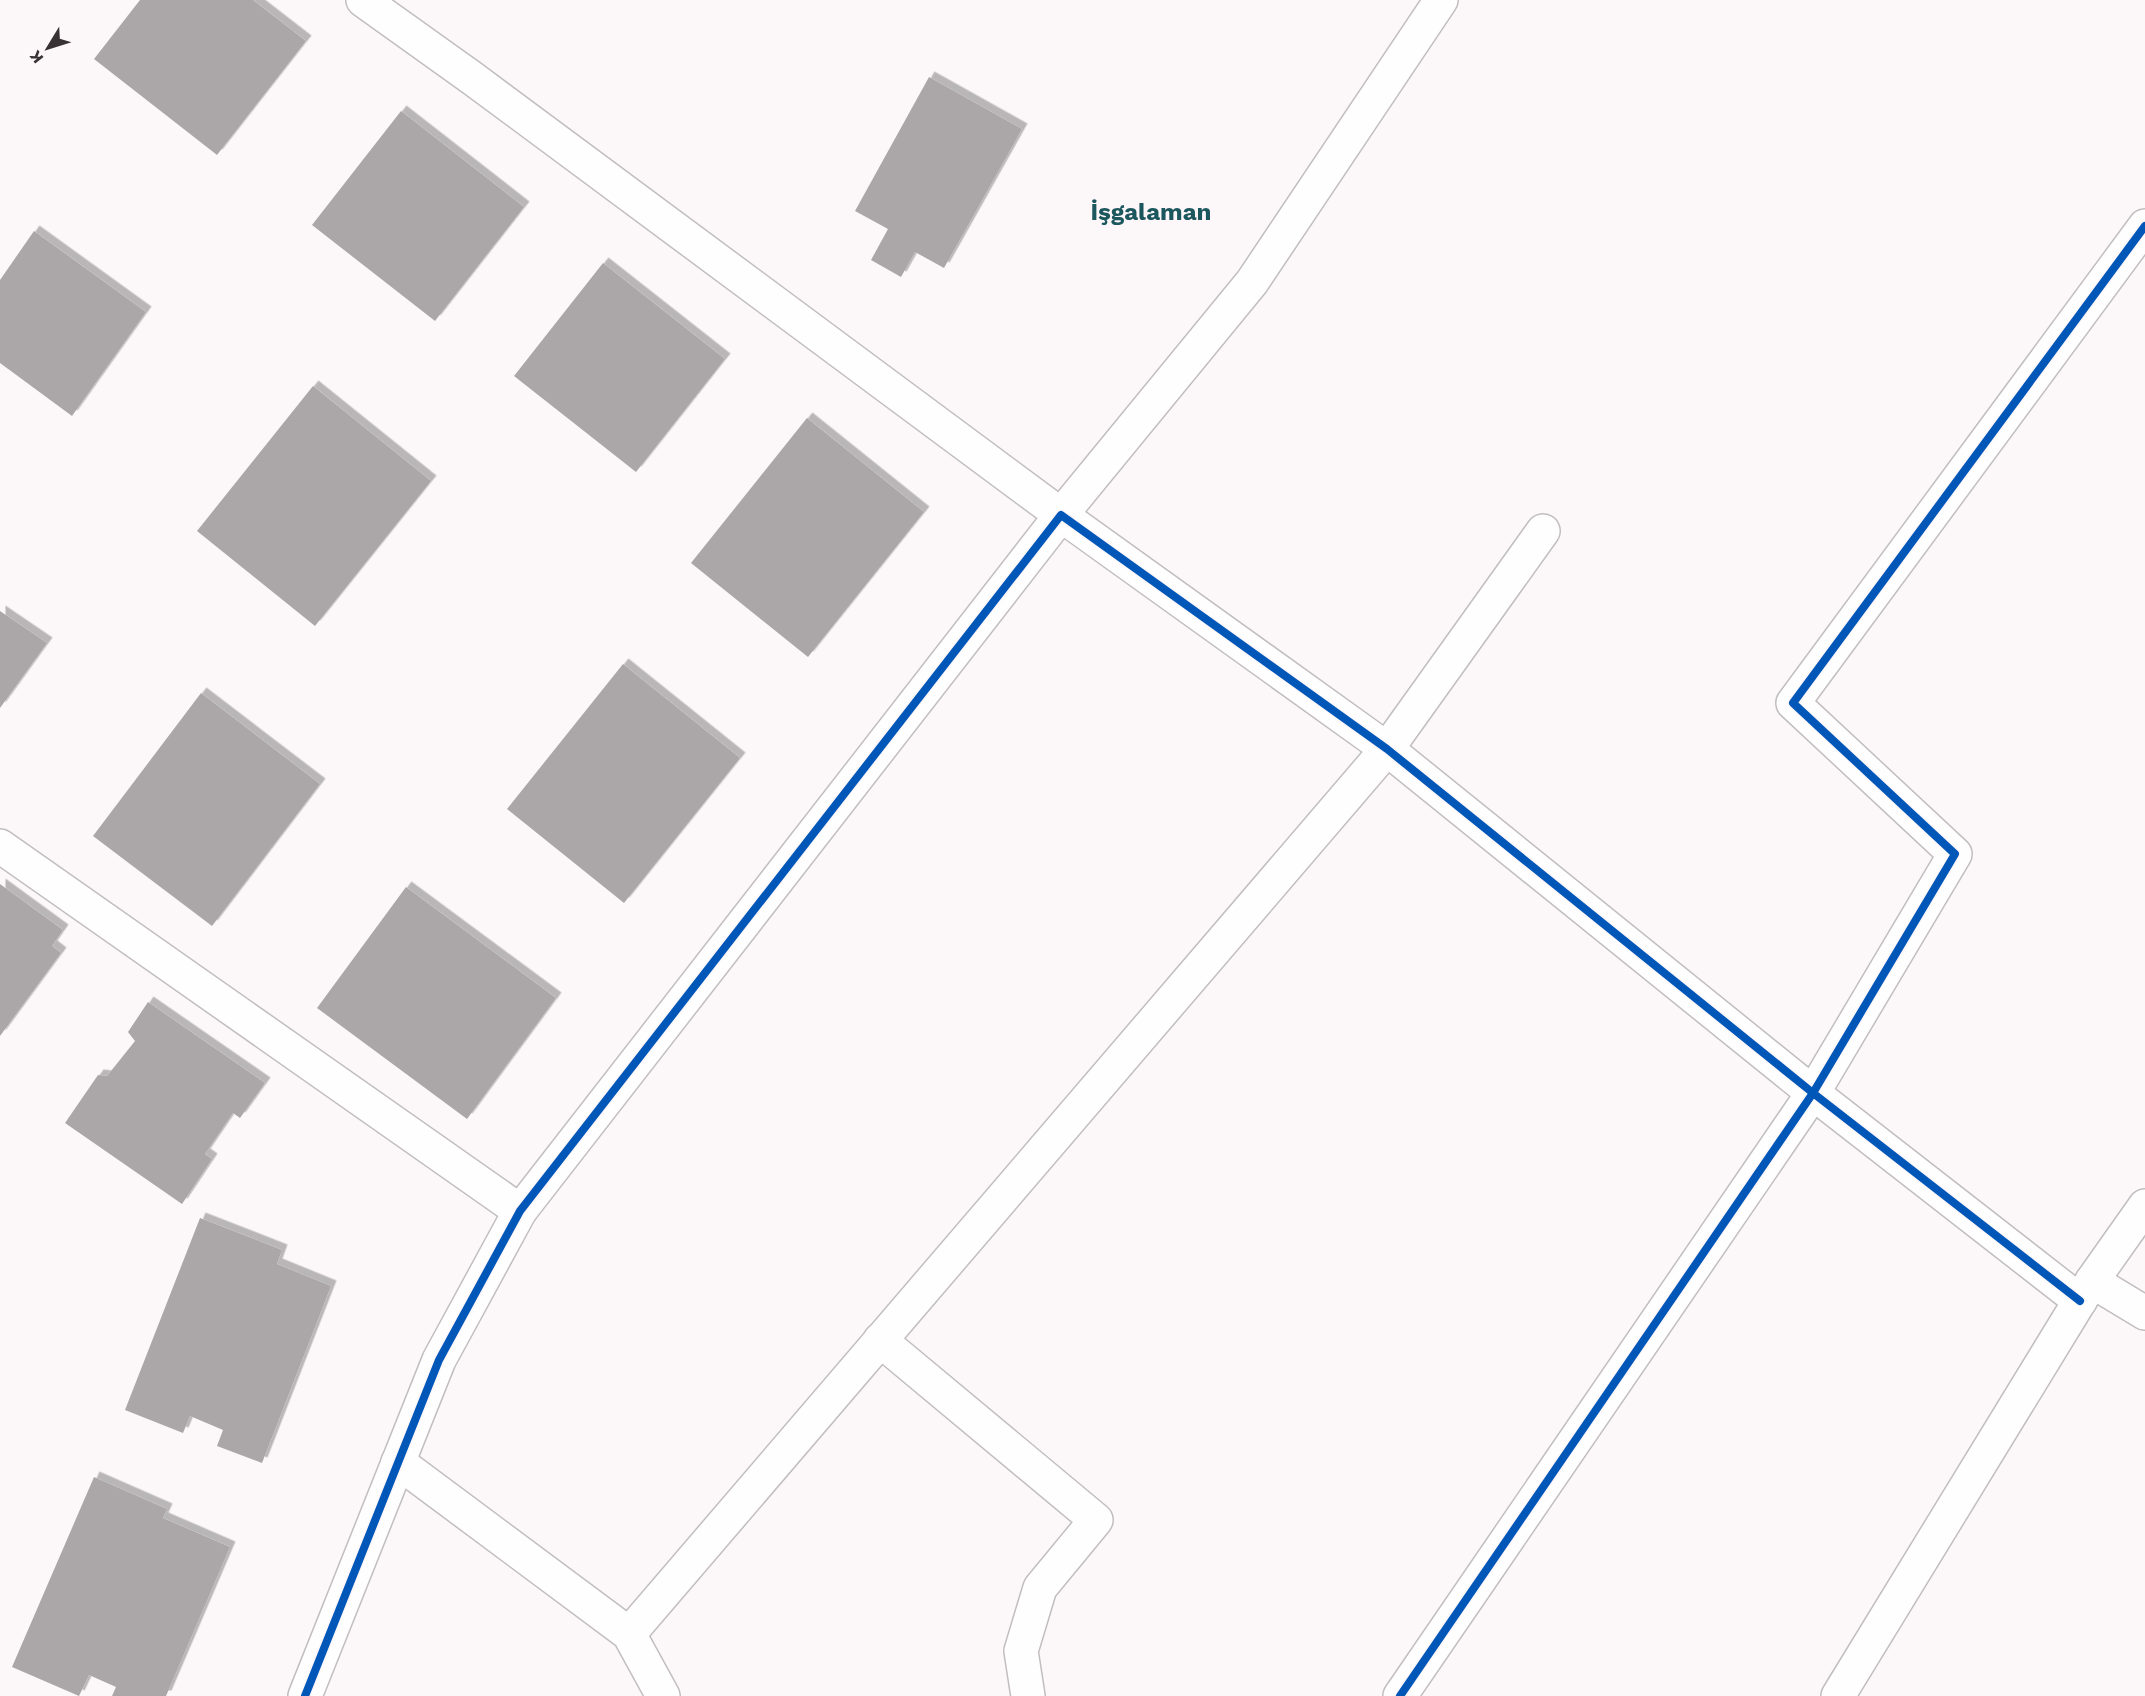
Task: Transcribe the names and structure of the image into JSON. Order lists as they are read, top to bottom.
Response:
{
  "districts": ["İşgalaman"],
  "north": "bottom left"
}
